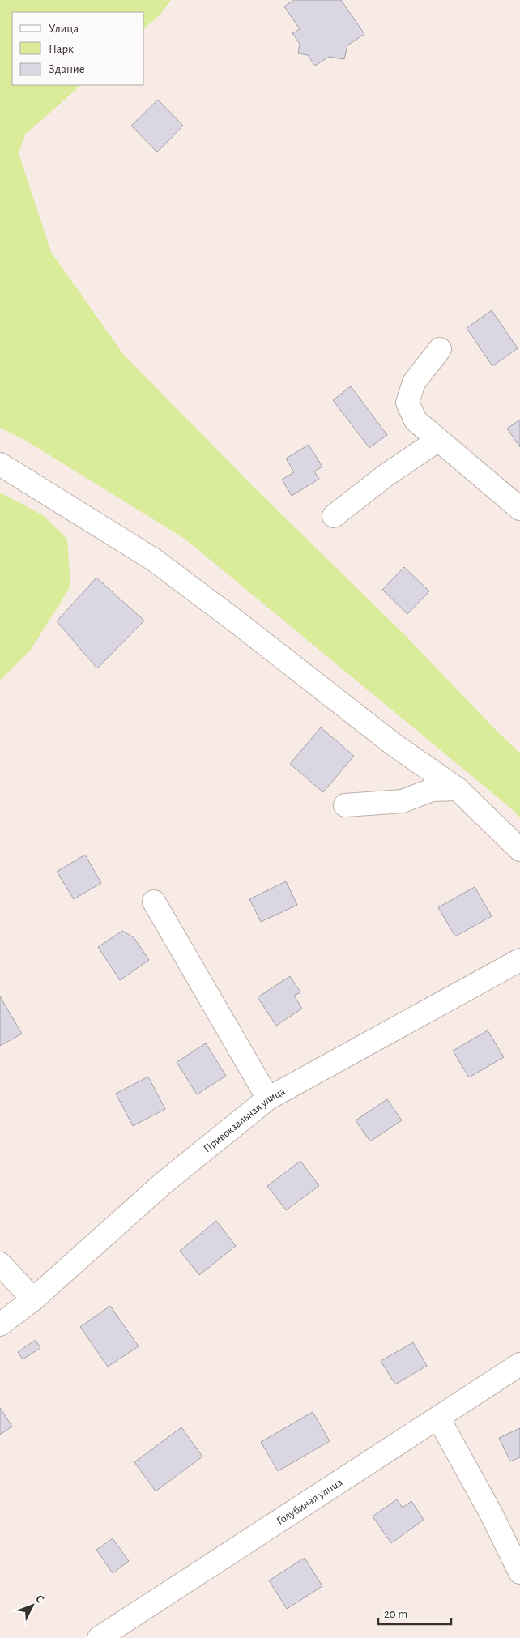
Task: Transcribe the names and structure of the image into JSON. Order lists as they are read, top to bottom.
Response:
{
  "streets": {
    "lane": ["Привокзальная улица", "Голубиная улица"]
  },
  "legend": ["Улица", "Парк", "Здание"],
  "scale_bar": "20 m",
  "north": "top right"
}
